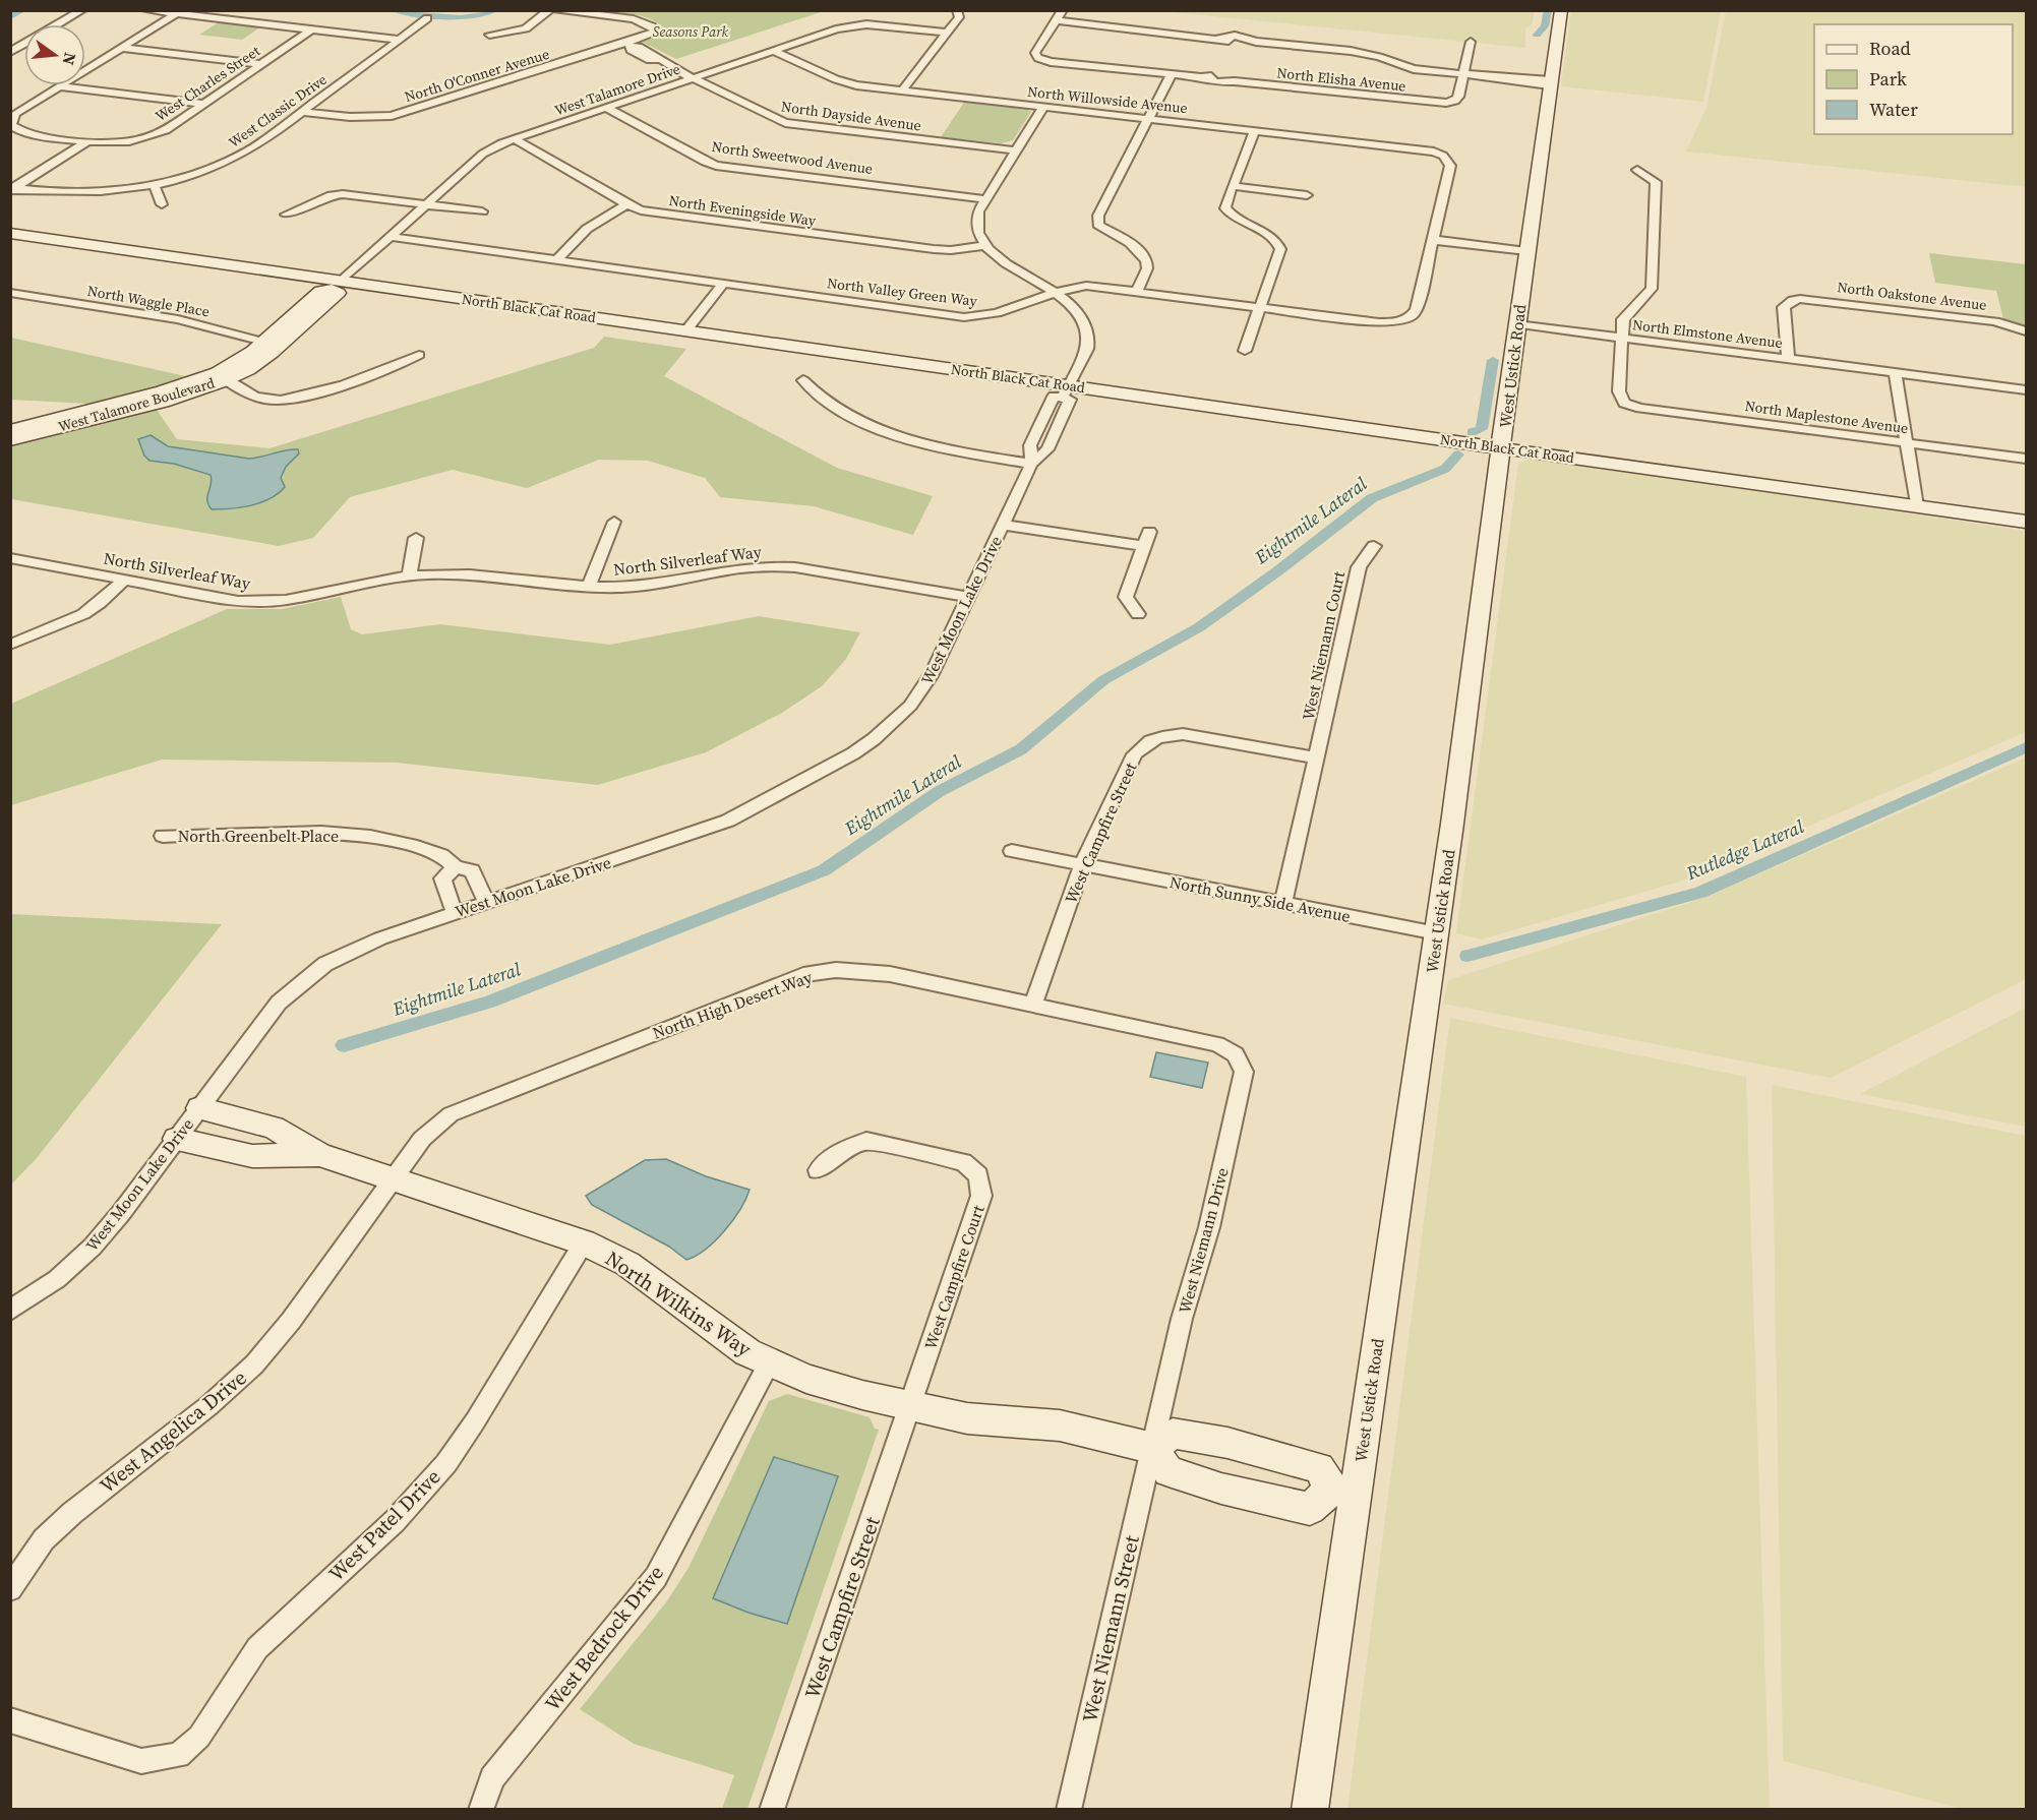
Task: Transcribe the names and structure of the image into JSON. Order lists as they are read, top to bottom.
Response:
{
  "streets": {
    "main road": [
      "North Black Cat Road",
      "West Ustick Road",
      "West Talamore Boulevard",
      "North Wilkins Way"
    ],
    "street": [
      "North O'Conner Avenue",
      "North Elisha Avenue",
      "West Charles Street",
      "West Talamore Drive",
      "North Willowside Avenue",
      "West Classic Drive",
      "North Dayside Avenue",
      "North Sweetwood Avenue",
      "North Eveningside Way",
      "North Valley Green Way",
      "North Oakstone Avenue",
      "North Waggle Place",
      "North Elmstone Avenue",
      "North Maplestone Avenue",
      "North Silverleaf Way",
      "West Moon Lake Drive",
      "West Niemann Court",
      "West Campfire Street",
      "North Greenbelt Place",
      "North Sunny Side Avenue",
      "North High Desert Way",
      "West Niemann Drive",
      "West Campfire Court",
      "West Angelica Drive",
      "West Patel Drive",
      "West Niemann Street",
      "West Bedrock Drive"
    ]
  },
  "crossings": [
    ["North O'Conner Avenue", "West Classic Drive"],
    ["North O'Conner Avenue", "North Dayside Avenue"],
    ["West Talamore Drive", "North Willowside Avenue"],
    ["West Talamore Drive", "North Dayside Avenue"],
    ["West Talamore Drive", "North Sweetwood Avenue"],
    ["West Talamore Drive", "North Eveningside Way"],
    ["West Talamore Drive", "North Valley Green Way"],
    ["West Talamore Drive", "North Black Cat Road"],
    ["West Talamore Drive", "West Talamore Boulevard"],
    ["North Willowside Avenue", "North Valley Green Way"],
    ["North Oakstone Avenue", "North Elmstone Avenue"],
    ["North Waggle Place", "West Talamore Boulevard"],
    ["North Black Cat Road", "West Ustick Road"],
    ["North Black Cat Road", "West Talamore Boulevard"],
    ["North Black Cat Road", "West Moon Lake Drive"],
    ["North Elmstone Avenue", "West Ustick Road"],
    ["North Elmstone Avenue", "North Maplestone Avenue"],
    ["West Ustick Road", "North Sunny Side Avenue"],
    ["North Silverleaf Way", "West Moon Lake Drive"],
    ["West Moon Lake Drive", "North Greenbelt Place"],
    ["West Moon Lake Drive", "North Wilkins Way"],
    ["West Niemann Court", "West Campfire Street"],
    ["West Campfire Street", "North Sunny Side Avenue"],
    ["West Campfire Street", "North High Desert Way"],
    ["West Campfire Street", "West Campfire Court"],
    ["West Campfire Street", "North Wilkins Way"],
    ["North High Desert Way", "West Niemann Drive"],
    ["North High Desert Way", "North Wilkins Way"],
    ["North High Desert Way", "West Angelica Drive"],
    ["West Niemann Drive", "North Wilkins Way"],
    ["West Niemann Drive", "West Niemann Street"],
    ["West Campfire Court", "North Wilkins Way"],
    ["North Wilkins Way", "West Angelica Drive"],
    ["North Wilkins Way", "West Patel Drive"],
    ["North Wilkins Way", "West Niemann Street"],
    ["North Wilkins Way", "West Bedrock Drive"]
  ],
  "water": ["Eightmile Lateral", "Rutledge Lateral"],
  "parks": ["Seasons Park"],
  "legend": ["Road", "Park", "Water"],
  "north": "right"
}
